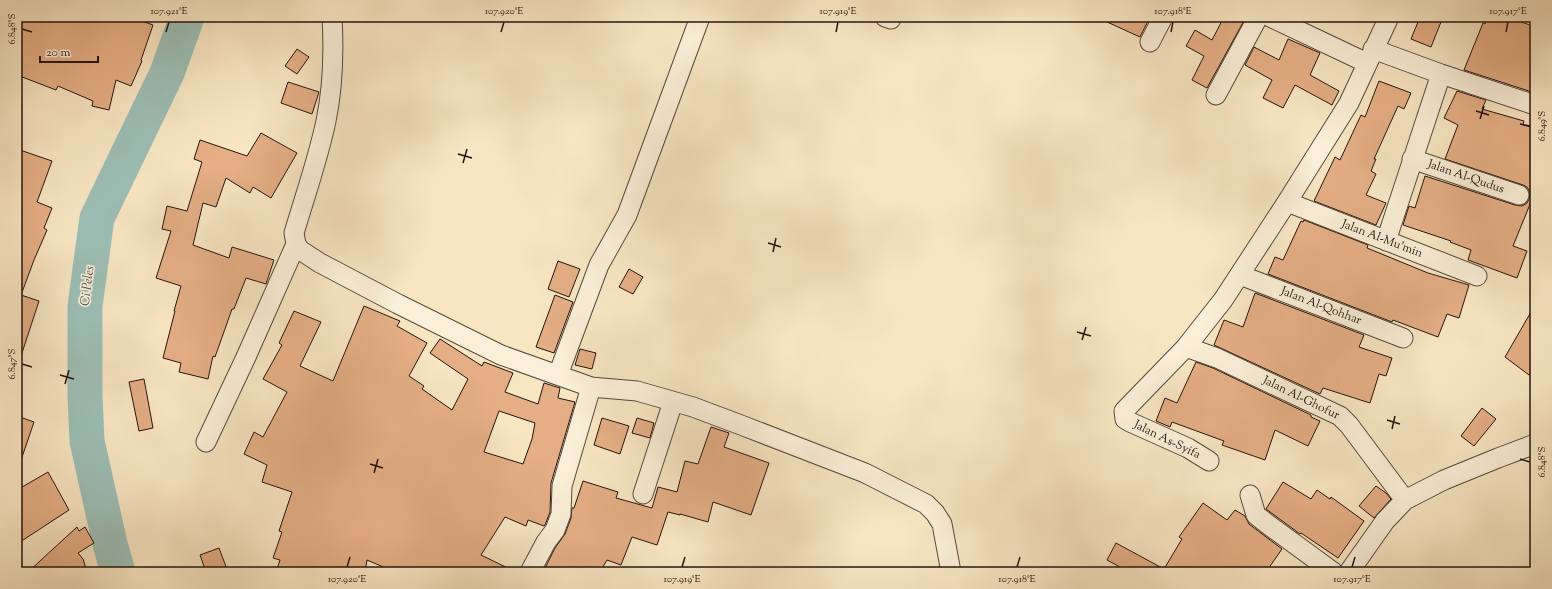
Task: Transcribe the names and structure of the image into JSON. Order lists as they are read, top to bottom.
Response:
{
  "streets": {
    "street": [
      "Jalan Al-Qudus",
      "Jalan Al-Mu'min",
      "Jalan Al-Qohhar",
      "Jalan Al-Ghofur",
      "Jalan As-Syifa"
    ]
  },
  "crossings": [
    ["Jalan Al-Ghofur", "Jalan As-Syifa"]
  ],
  "water": ["Ci Peles"],
  "scale_bar": "20 m",
  "coordinates": [
    "107.921°E",
    "107.920°E",
    "107.919°E",
    "107.918°E",
    "107.917°E",
    "6.848°S",
    "6.849°S",
    "6.847°S"
  ]
}
